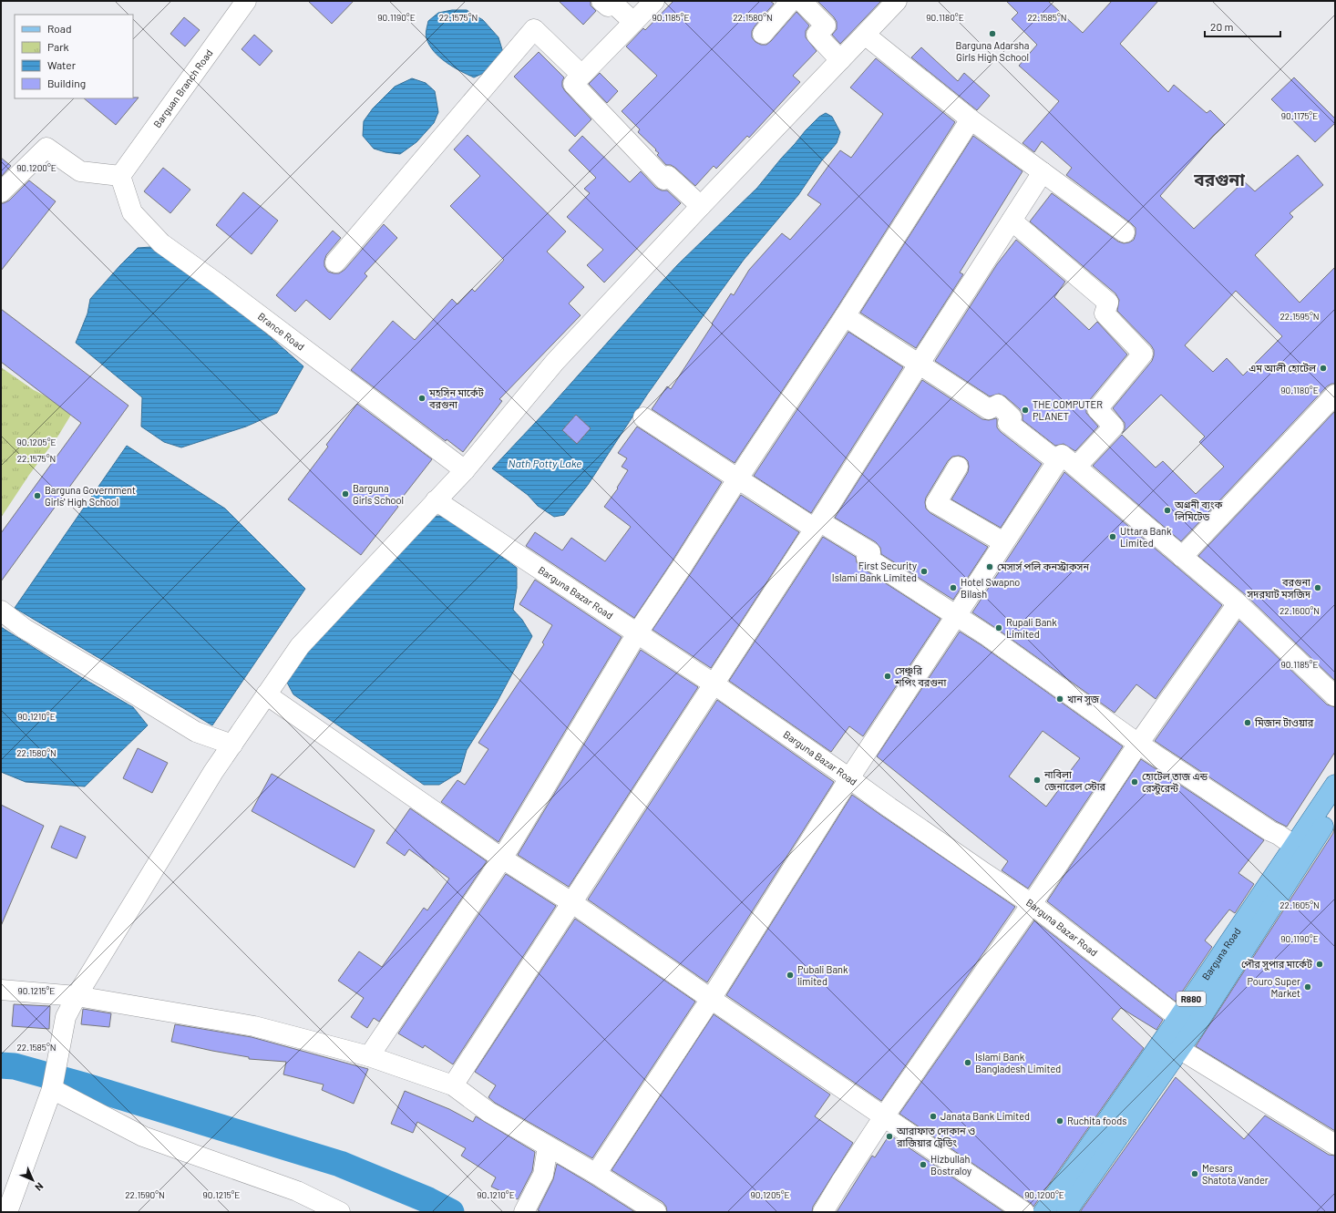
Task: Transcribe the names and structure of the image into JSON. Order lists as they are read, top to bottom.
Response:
{
  "streets": {
    "main road": ["Barguna Road", "R880"],
    "street": ["Barguan Branch Road", "Brance Road", "Barguna Bazar Road"]
  },
  "crossings": [
    ["Barguan Branch Road", "Brance Road"],
    ["Barguna Bazar Road", "Barguna Road"]
  ],
  "districts": ["বরগুনা"],
  "water": ["Nath Potty Lake"],
  "places": [
    "Barguna Adarsha Girls High School",
    "এম আলী হোটেল",
    "মহসিন মার্কেট বরগুনা",
    "THE COMPUTER PLANET",
    "Barguna Girls School",
    "Barguna Government Girls' High School",
    "অগ্রনী ব্যংক লিমিটেড",
    "Uttara Bank Limited",
    "মেসার্স পলি কনস্ট্রাকসন",
    "First Security Islami Bank Limited",
    "Hotel Swapno Bilash",
    "বরগুনা সদরঘাট মসজিদ",
    "Rupali Bank Limited",
    "সেঞ্চুরি শপিং বরগুনা",
    "খান সুজ",
    "মিজান টাওয়ার",
    "নাবিলা জেনারেল স্টোর",
    "হোটেল তাজ এন্ড রেস্টুরেন্ট",
    "পৌর সুপার মার্কেট",
    "Pubali Bank limited",
    "Pouro Super Market",
    "Islami Bank Bangladesh Limited",
    "Janata Bank Limited",
    "Ruchita foods",
    "আরাফাত দোকান ও রাজিয়ার ট্রেডিং",
    "Hizbullah Bostraloy",
    "Mesars Shatota Vander"
  ],
  "legend": [
    "Road",
    "Park",
    "Water",
    "Building"
  ],
  "scale_bar": "20 m",
  "north": "bottom right",
  "coordinates": [
    "90.1190°E",
    "22.1575°N",
    "90.1185°E",
    "22.1580°N",
    "90.1180°E",
    "22.1585°N",
    "90.1175°E",
    "90.1200°E",
    "22.1595°N",
    "90.1205°E",
    "22.1600°N",
    "90.1210°E",
    "22.1605°N",
    "90.1215°E",
    "22.1590°N"
  ]
}
